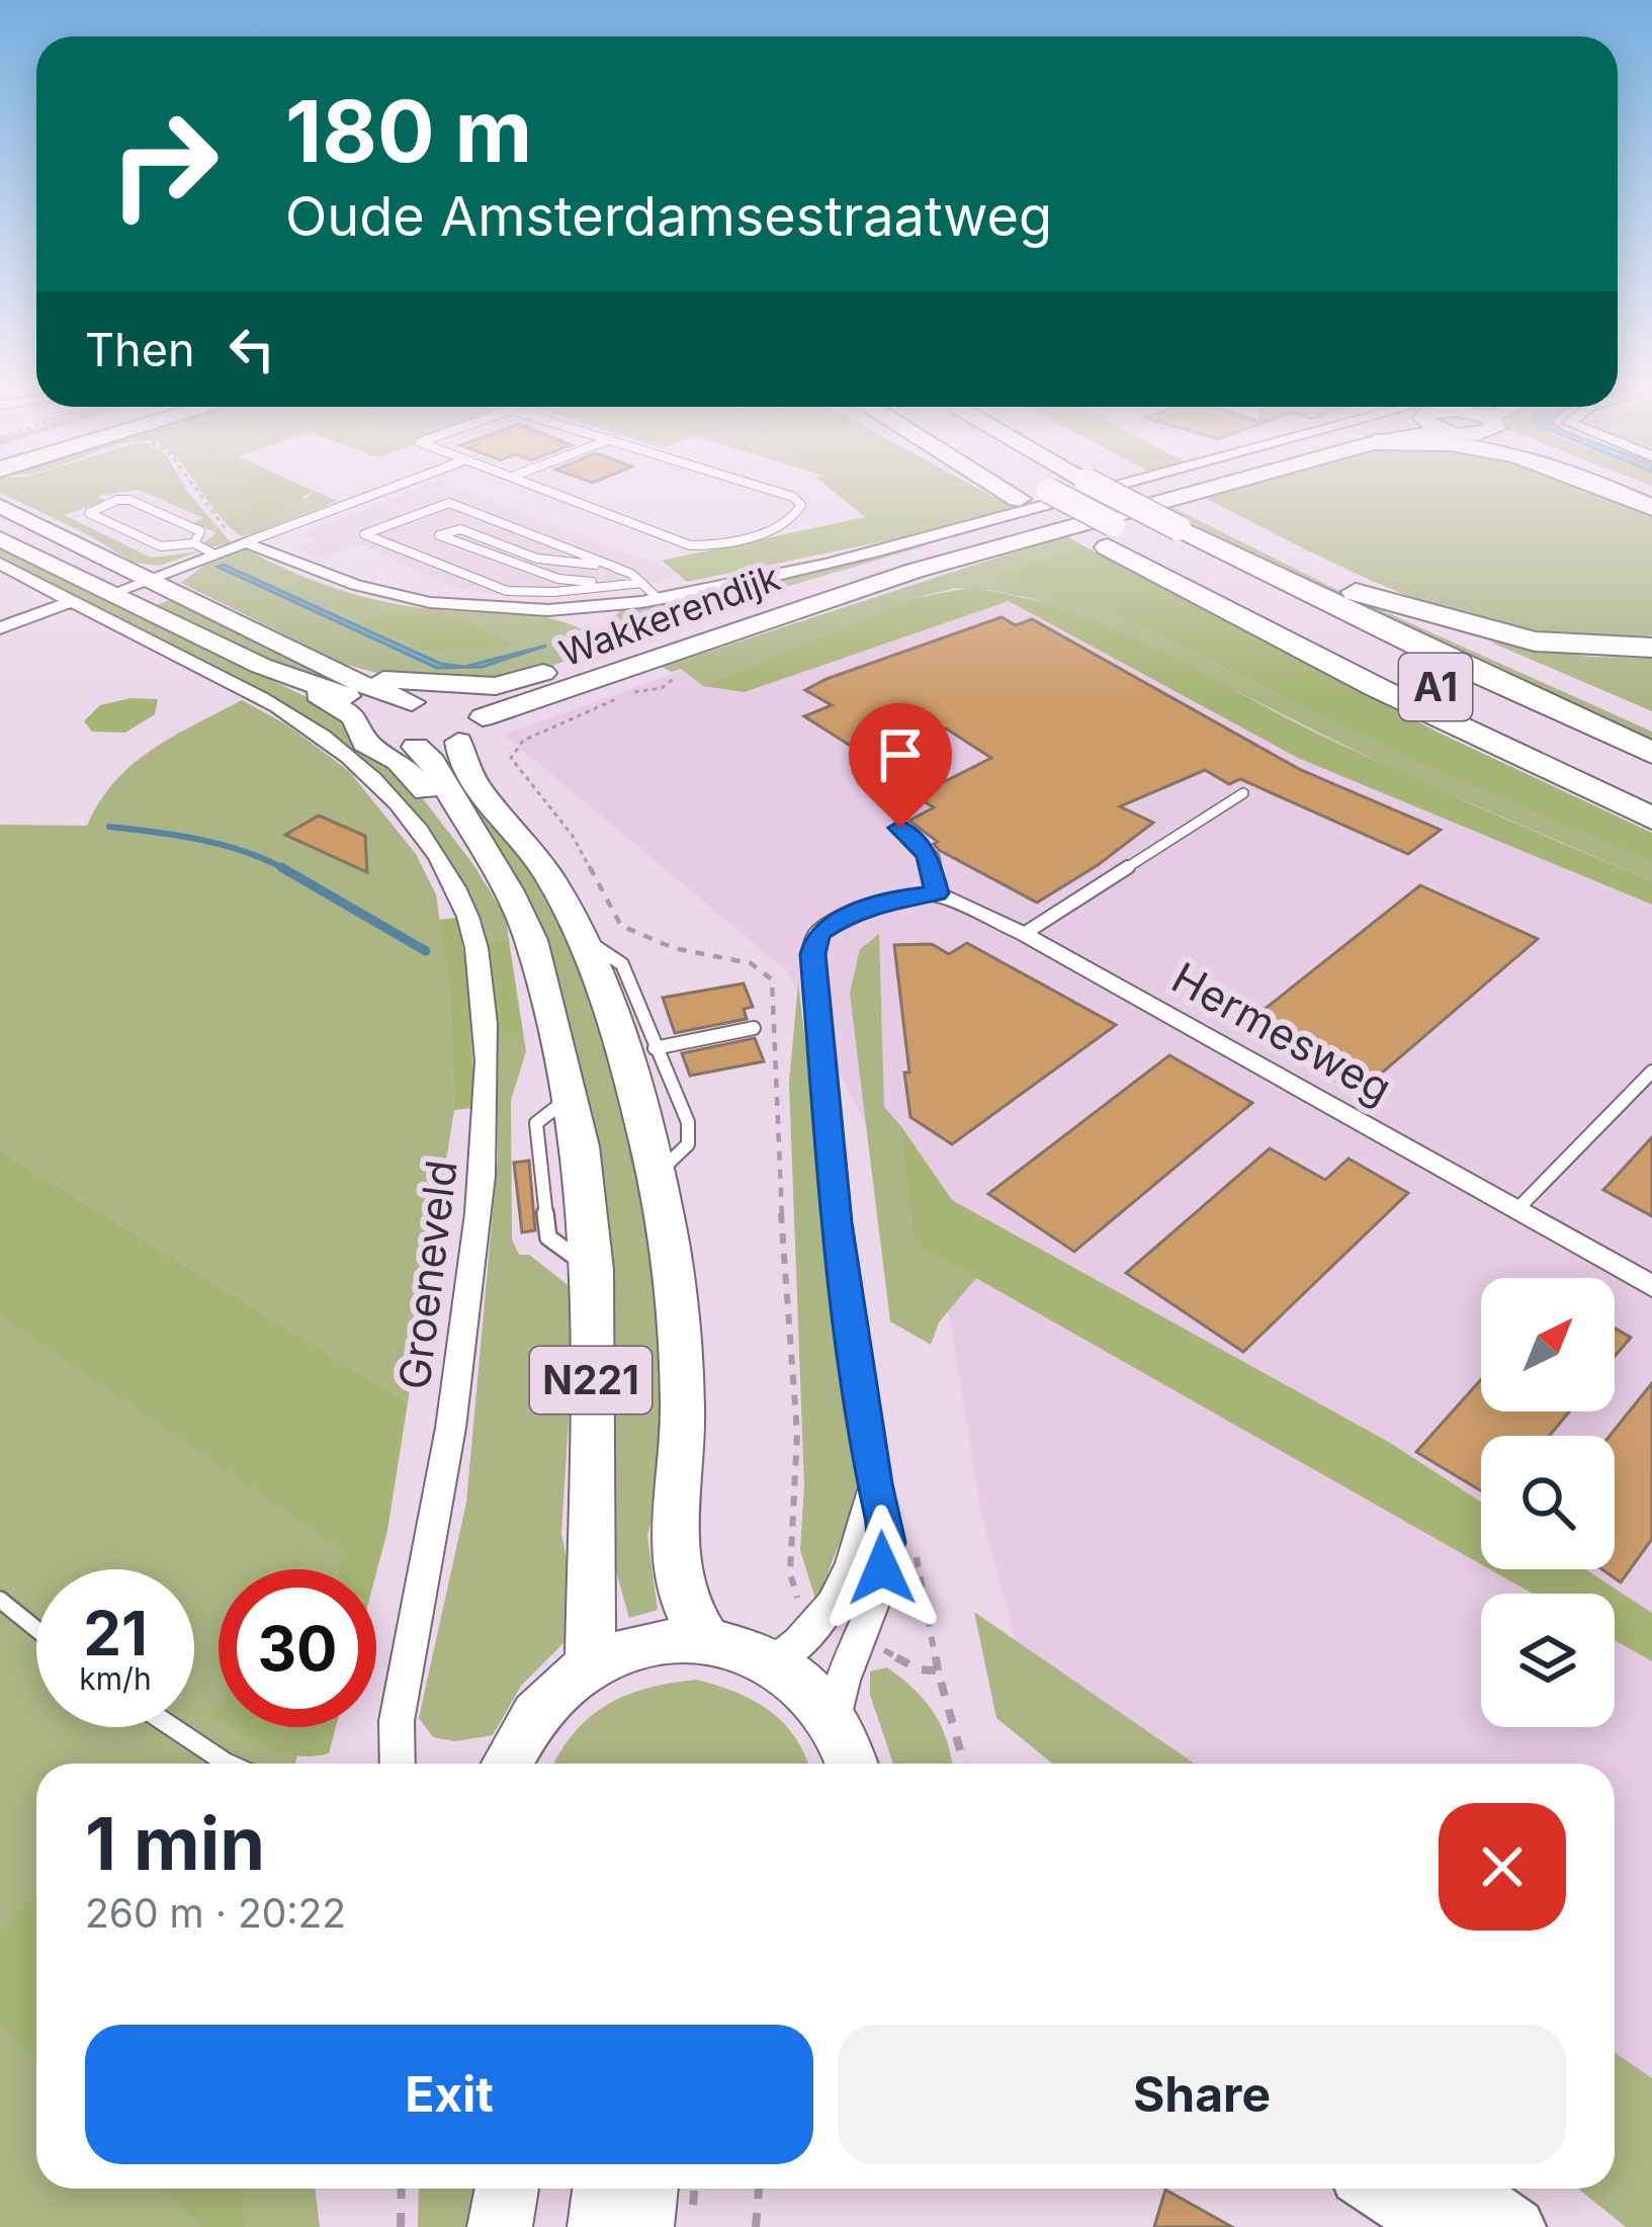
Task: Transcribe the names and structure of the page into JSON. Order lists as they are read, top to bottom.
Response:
{
  "streets": {
    "highway": ["A1"],
    "main road": ["Wakkerendijk", "N221"],
    "street": ["Hermesweg", "Groeneveld"]
  },
  "crossings": [
    ["Wakkerendijk", "N221"]
  ],
  "north": "top right",
  "page": {
    "turn": ["180 m", "Oude Amsterdamsestraatweg"],
    "then": "Then",
    "speed": "21 km/h",
    "limit": "30",
    "heading": ["1 min", "260 m · 20:22"],
    "buttons": ["Exit", "Share"]
  }
}
